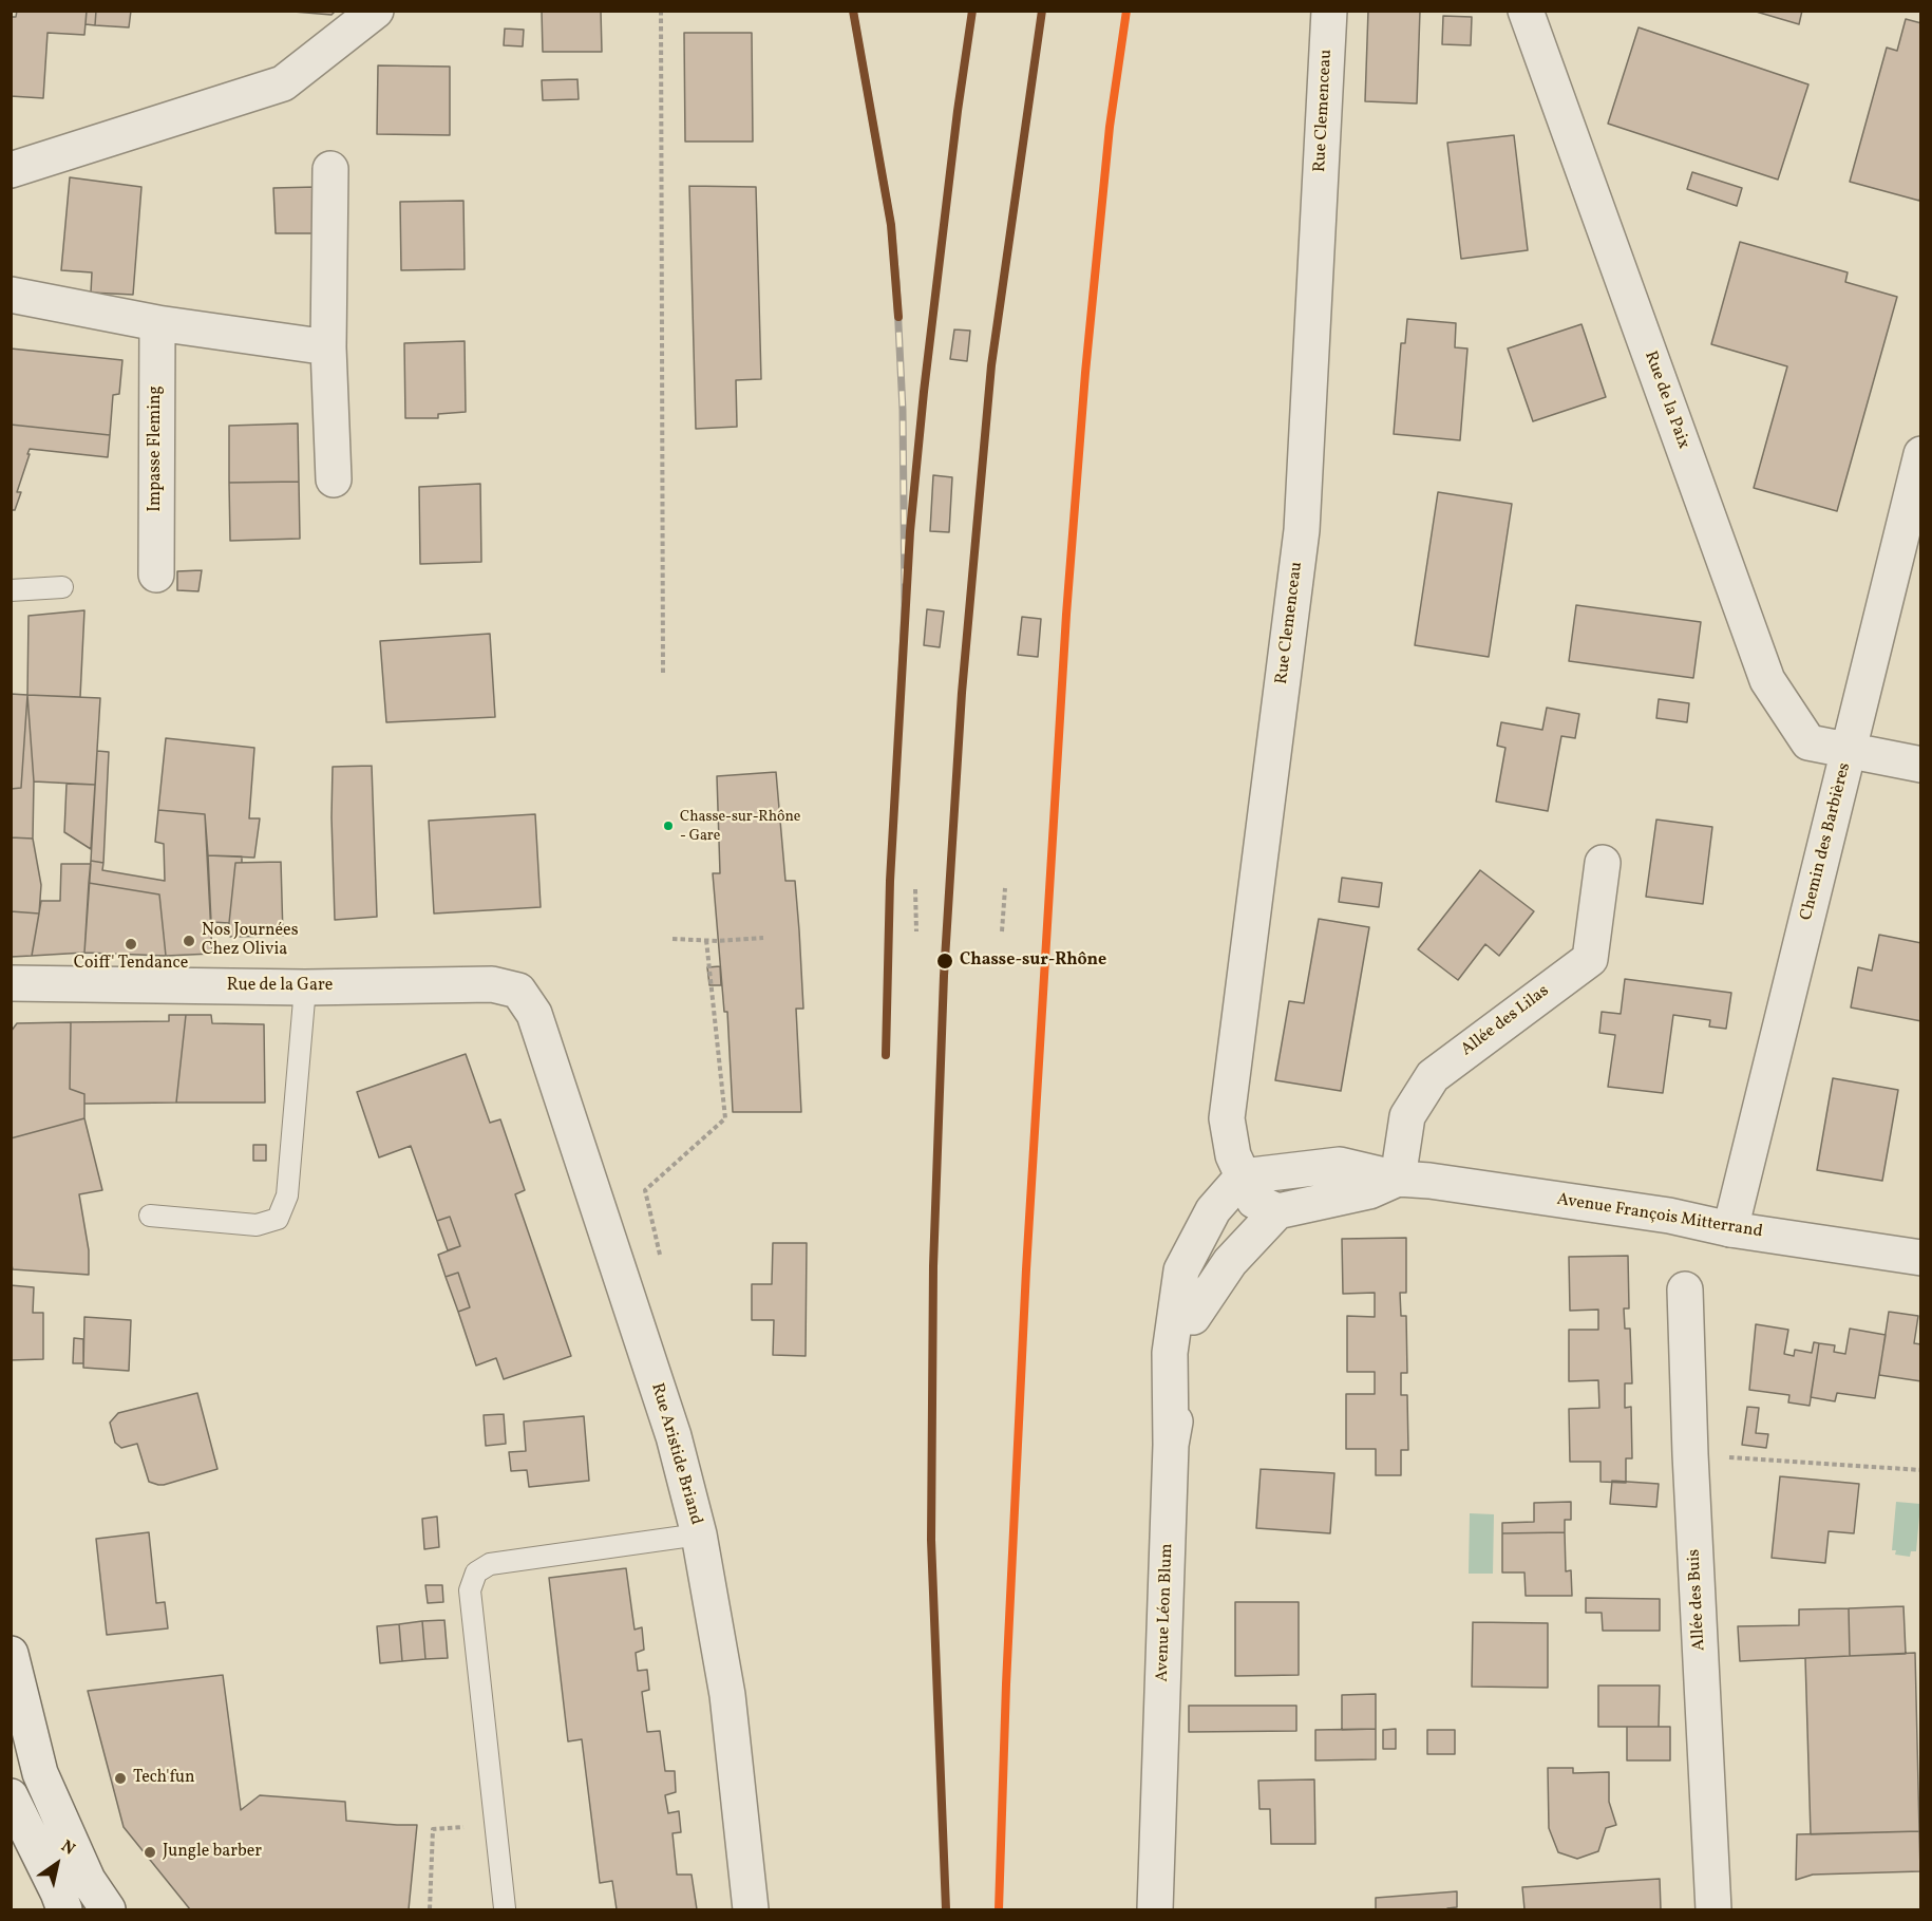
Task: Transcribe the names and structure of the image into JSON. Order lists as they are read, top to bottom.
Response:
{
  "streets": {
    "street": [
      "Rue Clemenceau",
      "Rue de la Paix",
      "Impasse Fleming",
      "Chemin des Barbières",
      "Rue de la Gare",
      "Allée des Lilas",
      "Avenue François Mitterrand",
      "Rue Aristide Briand",
      "Allée des Buis",
      "Avenue Léon Blum"
    ]
  },
  "crossings": [
    ["Rue Clemenceau", "Avenue François Mitterrand"],
    ["Rue Clemenceau", "Avenue Léon Blum"],
    ["Rue de la Paix", "Chemin des Barbières"],
    ["Chemin des Barbières", "Avenue François Mitterrand"],
    ["Rue de la Gare", "Rue Aristide Briand"],
    ["Allée des Lilas", "Avenue François Mitterrand"],
    ["Avenue François Mitterrand", "Avenue Léon Blum"]
  ],
  "places": [
    "Chasse-sur-Rhône - Gare",
    "Nos Journées Chez Olivia",
    "Coiff' Tendance",
    "Chasse-sur-Rhône",
    "Tech'fun",
    "Jungle barber"
  ],
  "north": "top right"
}
